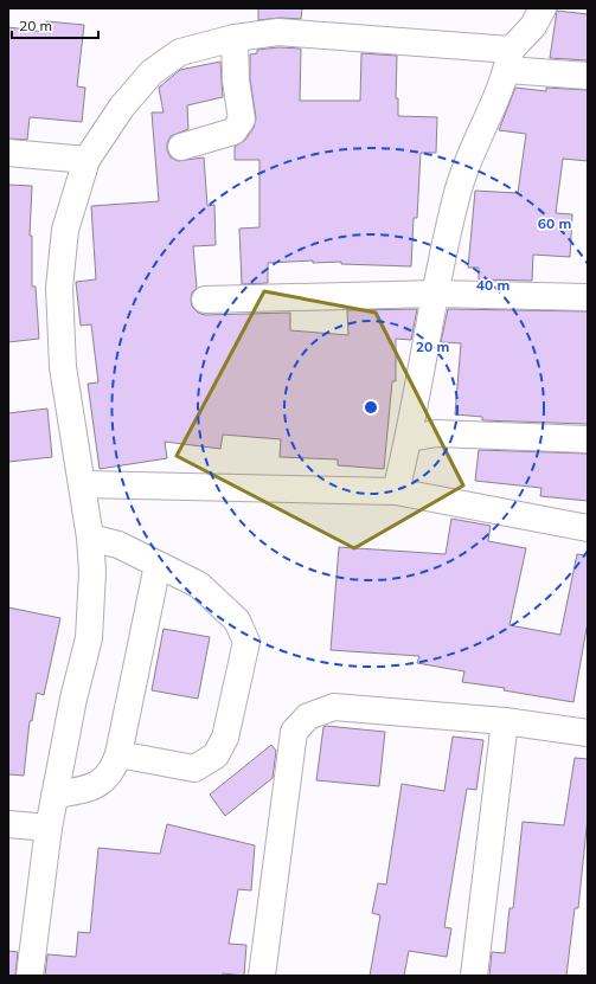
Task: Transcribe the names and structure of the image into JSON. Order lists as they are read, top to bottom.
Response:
{
  "scale_bar": "20 m",
  "rings": ["60 m", "40 m", "20 m"]
}
